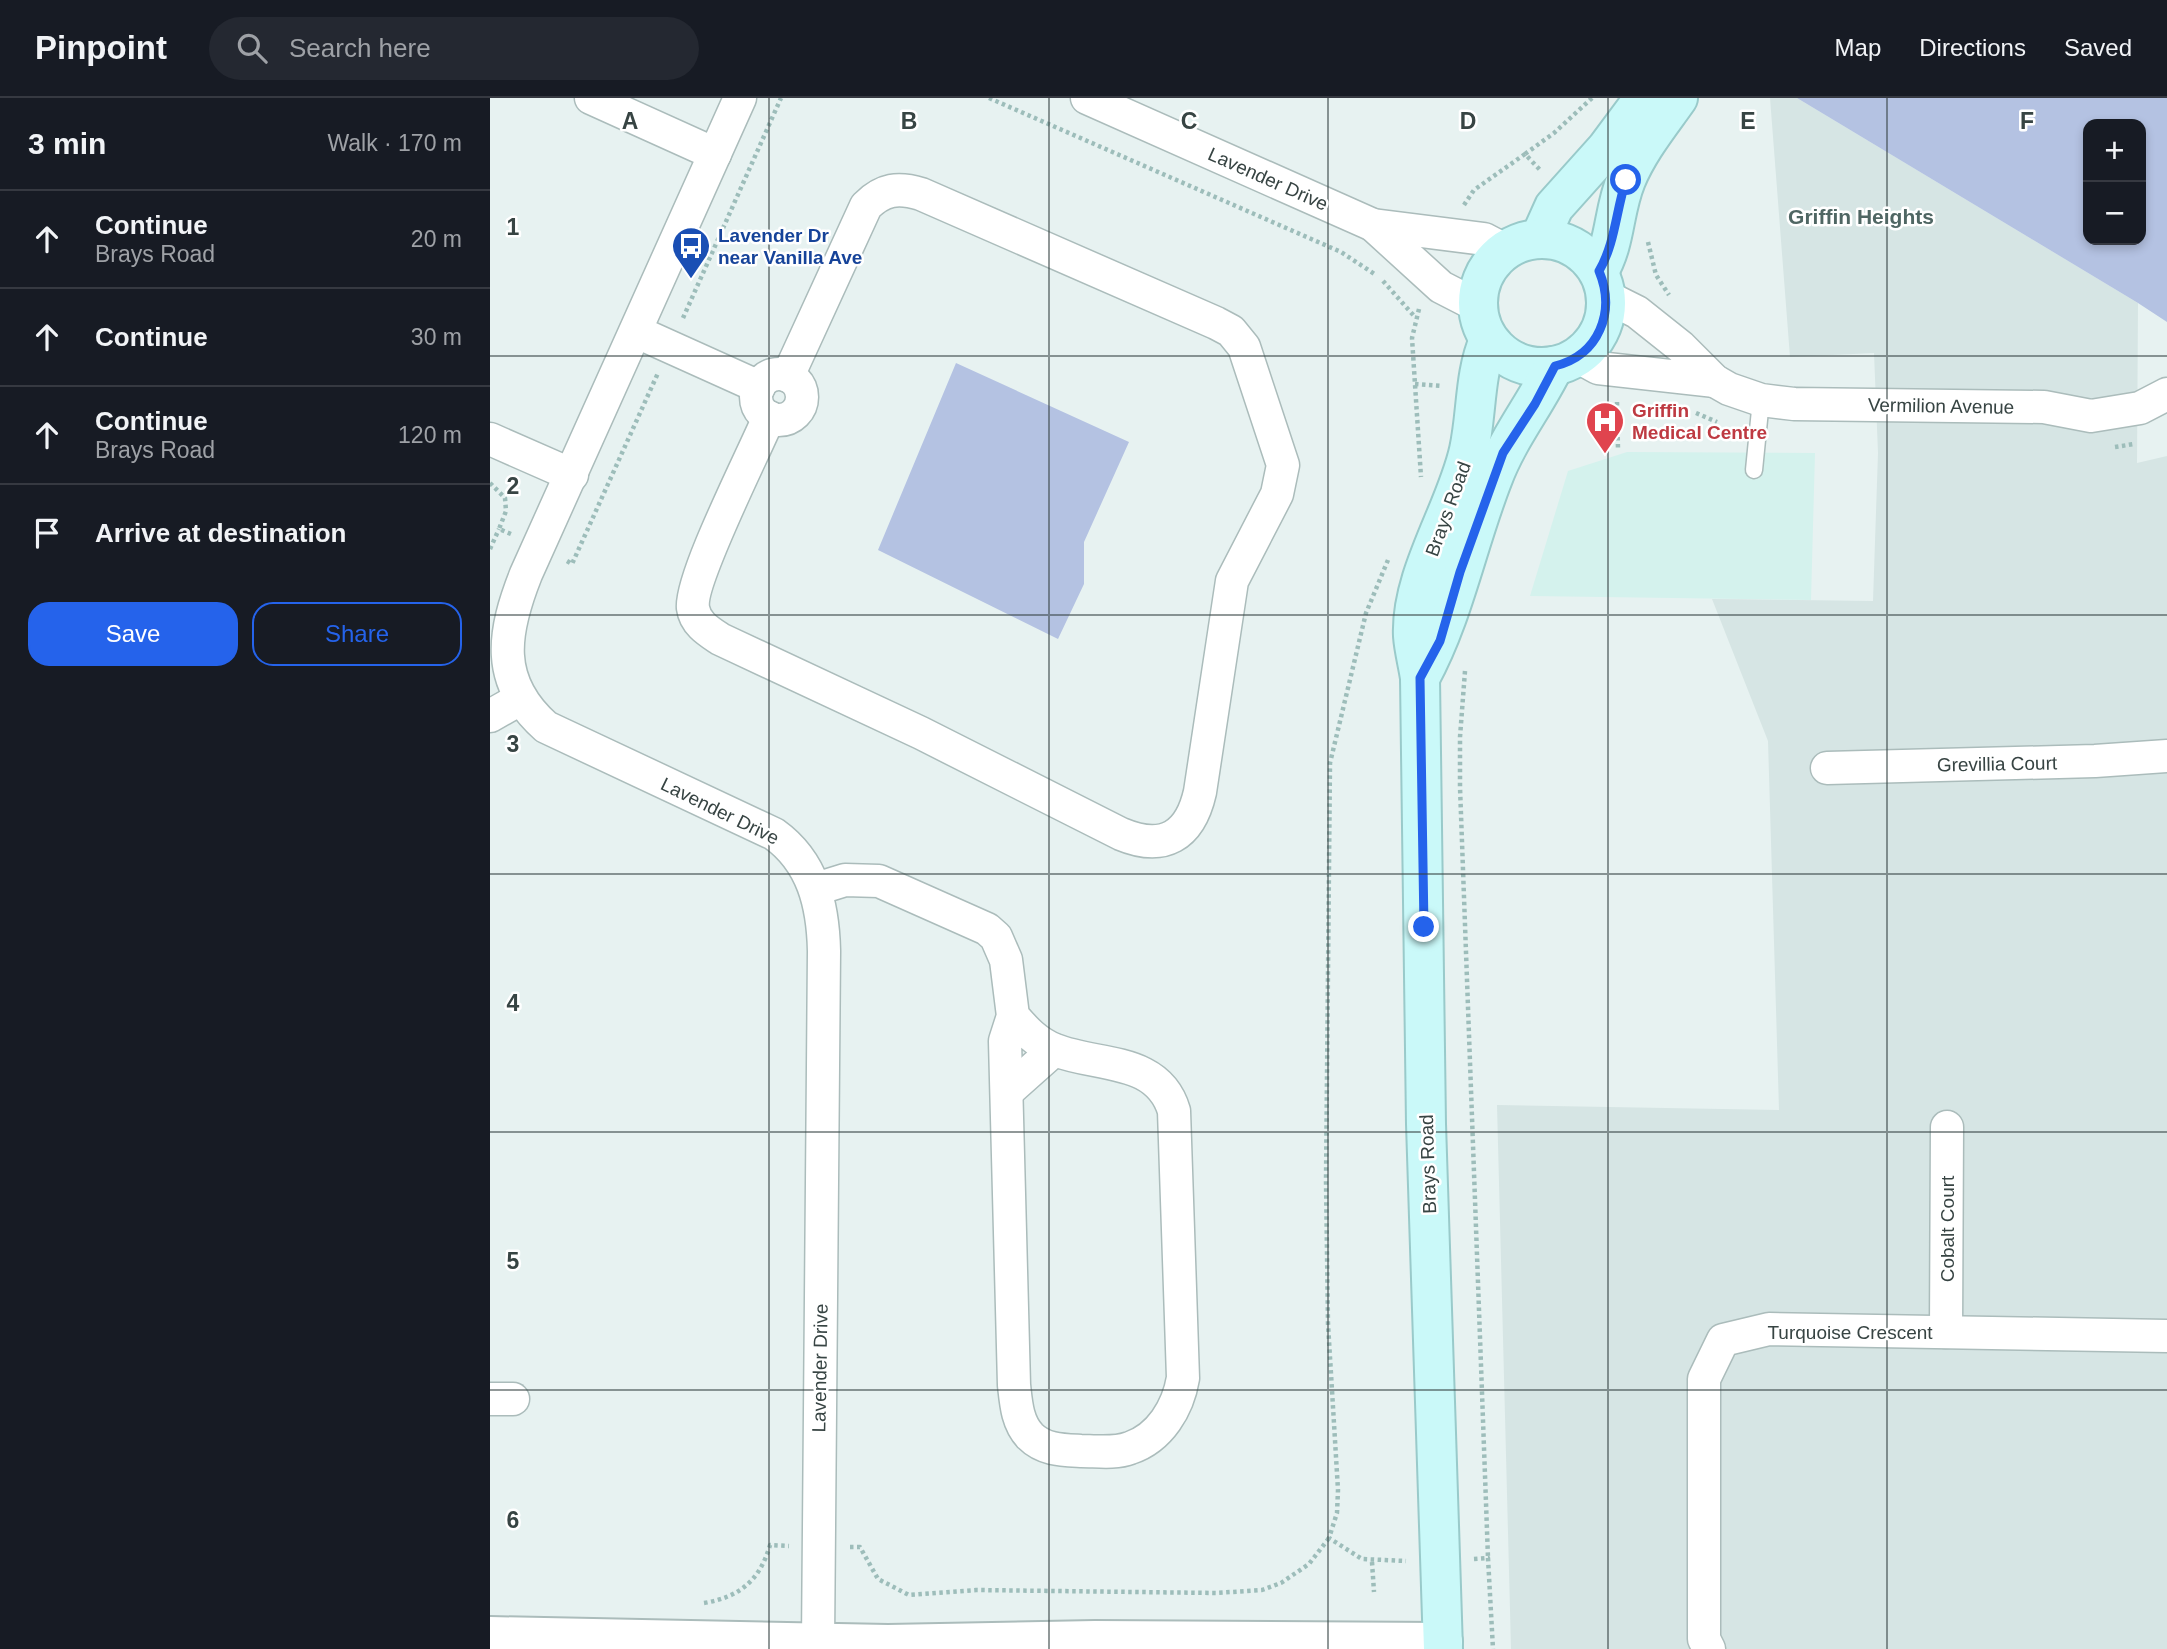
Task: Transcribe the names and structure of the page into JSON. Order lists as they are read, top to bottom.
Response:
{
  "streets": {
    "main road": ["Brays Road"],
    "street": [
      "Lavender Drive",
      "Vermilion Avenue",
      "Grevillia Court",
      "Cobalt Court",
      "Turquoise Crescent"
    ]
  },
  "crossings": [
    ["Lavender Drive", "Vermilion Avenue"],
    ["Lavender Drive", "Brays Road"],
    ["Vermilion Avenue", "Brays Road"],
    ["Cobalt Court", "Turquoise Crescent"]
  ],
  "districts": ["Griffin Heights"],
  "places": {
    "bus stop": ["Lavender Dr near Vanilla Ave"],
    "hospital": ["Griffin Medical Centre"]
  },
  "page": {
    "header": "Pinpoint",
    "search": "Search here",
    "nav": ["Map", "Directions", "Saved"],
    "heading": ["3 min", "Walk · 170 m"],
    "map_buttons": ["+", "−"],
    "list": [
      ["Continue", "Brays Road", "20 m"],
      ["Continue", "30 m"],
      ["Continue", "Brays Road", "120 m"],
      "Arrive at destination"
    ],
    "buttons": ["Save", "Share"]
  },
  "grid": {
    "columns": [
      "A",
      "B",
      "C",
      "D",
      "E",
      "F"
    ],
    "rows": [
      "1",
      "2",
      "3",
      "4",
      "5",
      "6"
    ]
  }
}
